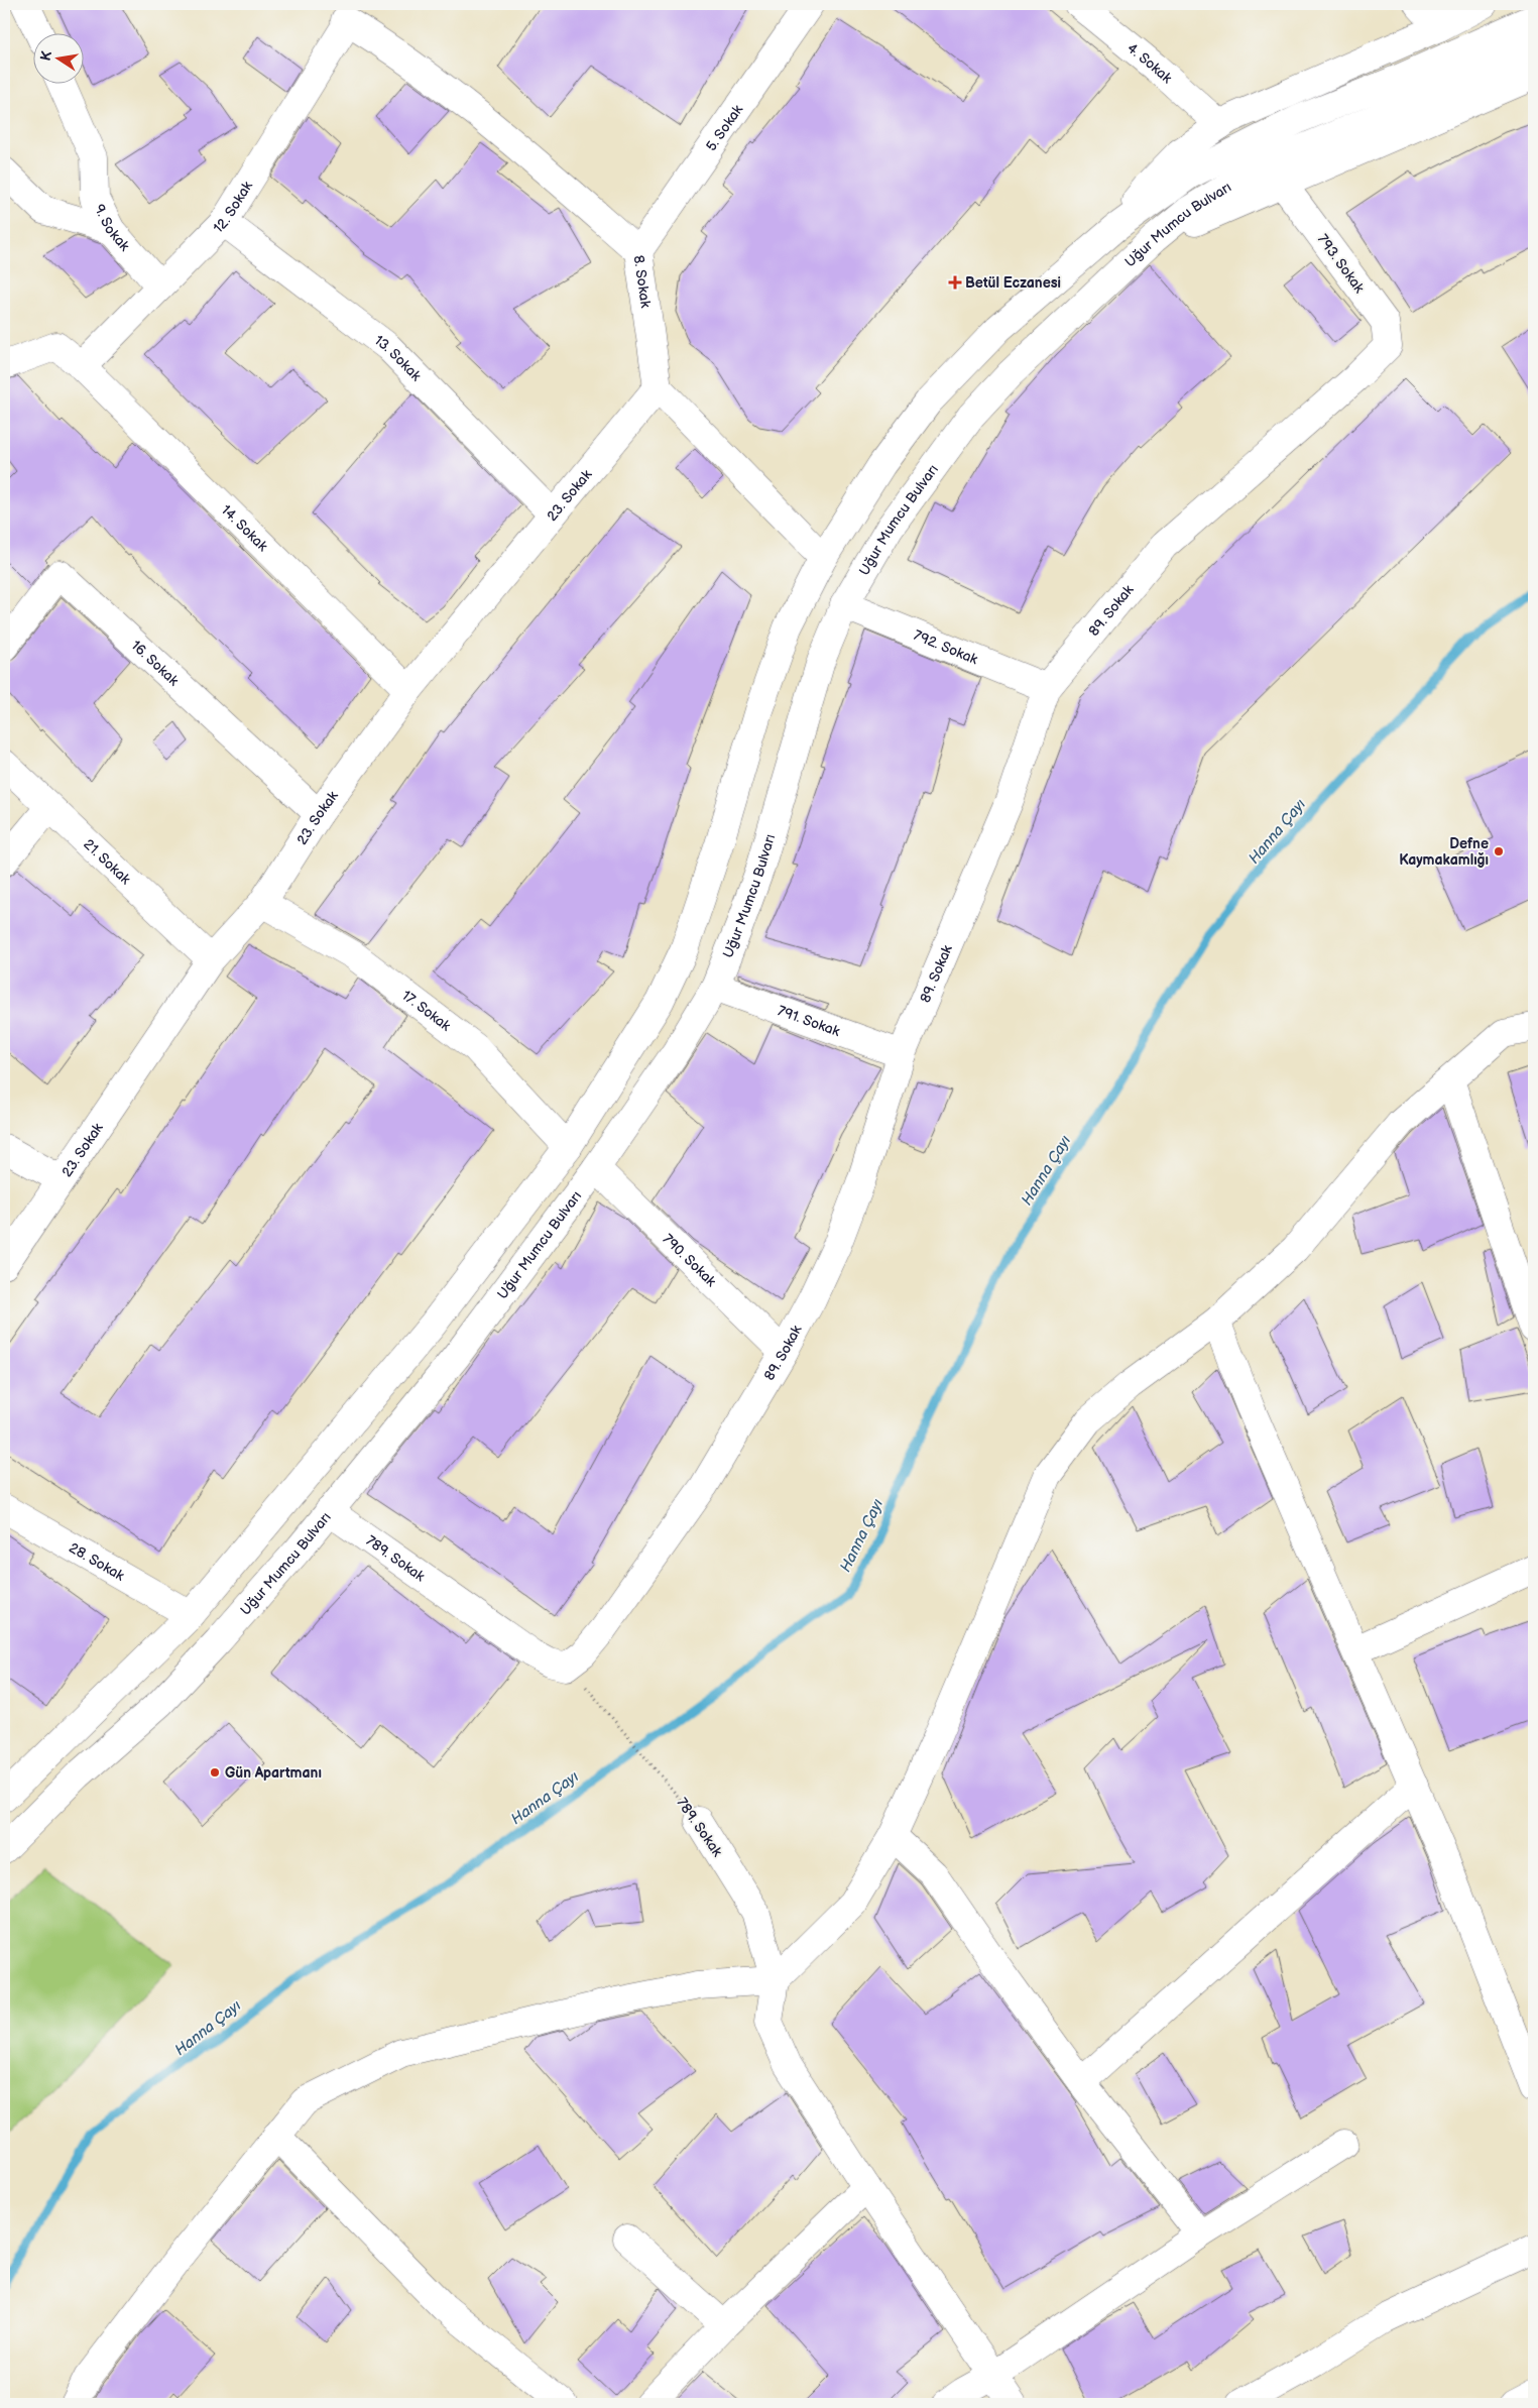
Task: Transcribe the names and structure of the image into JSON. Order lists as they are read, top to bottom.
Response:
{
  "streets": {
    "street": [
      "4. Sokak",
      "5. Sokak",
      "12. Sokak",
      "Uğur Mumcu Bulvarı",
      "9. Sokak",
      "793. Sokak",
      "8. Sokak",
      "13. Sokak",
      "23. Sokak",
      "14. Sokak",
      "89. Sokak",
      "792. Sokak",
      "16. Sokak",
      "21. Sokak",
      "17. Sokak",
      "791. Sokak",
      "790. Sokak",
      "789. Sokak",
      "28. Sokak"
    ]
  },
  "crossings": [
    ["5. Sokak", "8. Sokak"],
    ["12. Sokak", "9. Sokak"],
    ["12. Sokak", "8. Sokak"],
    ["12. Sokak", "13. Sokak"],
    ["12. Sokak", "14. Sokak"],
    ["Uğur Mumcu Bulvarı", "792. Sokak"],
    ["Uğur Mumcu Bulvarı", "17. Sokak"],
    ["Uğur Mumcu Bulvarı", "791. Sokak"],
    ["Uğur Mumcu Bulvarı", "790. Sokak"],
    ["Uğur Mumcu Bulvarı", "789. Sokak"],
    ["Uğur Mumcu Bulvarı", "28. Sokak"],
    ["793. Sokak", "89. Sokak"],
    ["8. Sokak", "23. Sokak"],
    ["13. Sokak", "23. Sokak"],
    ["23. Sokak", "14. Sokak"],
    ["23. Sokak", "16. Sokak"],
    ["23. Sokak", "21. Sokak"],
    ["23. Sokak", "17. Sokak"],
    ["89. Sokak", "792. Sokak"],
    ["89. Sokak", "791. Sokak"],
    ["89. Sokak", "790. Sokak"],
    ["89. Sokak", "789. Sokak"],
    ["17. Sokak", "790. Sokak"]
  ],
  "water": ["Hanna Çayı"],
  "places": {
    "health": ["Betül Eczanesi"],
    "other": ["Defne Kaymakamlığı", "Gün Apartmanı"]
  },
  "north": "left"
}
